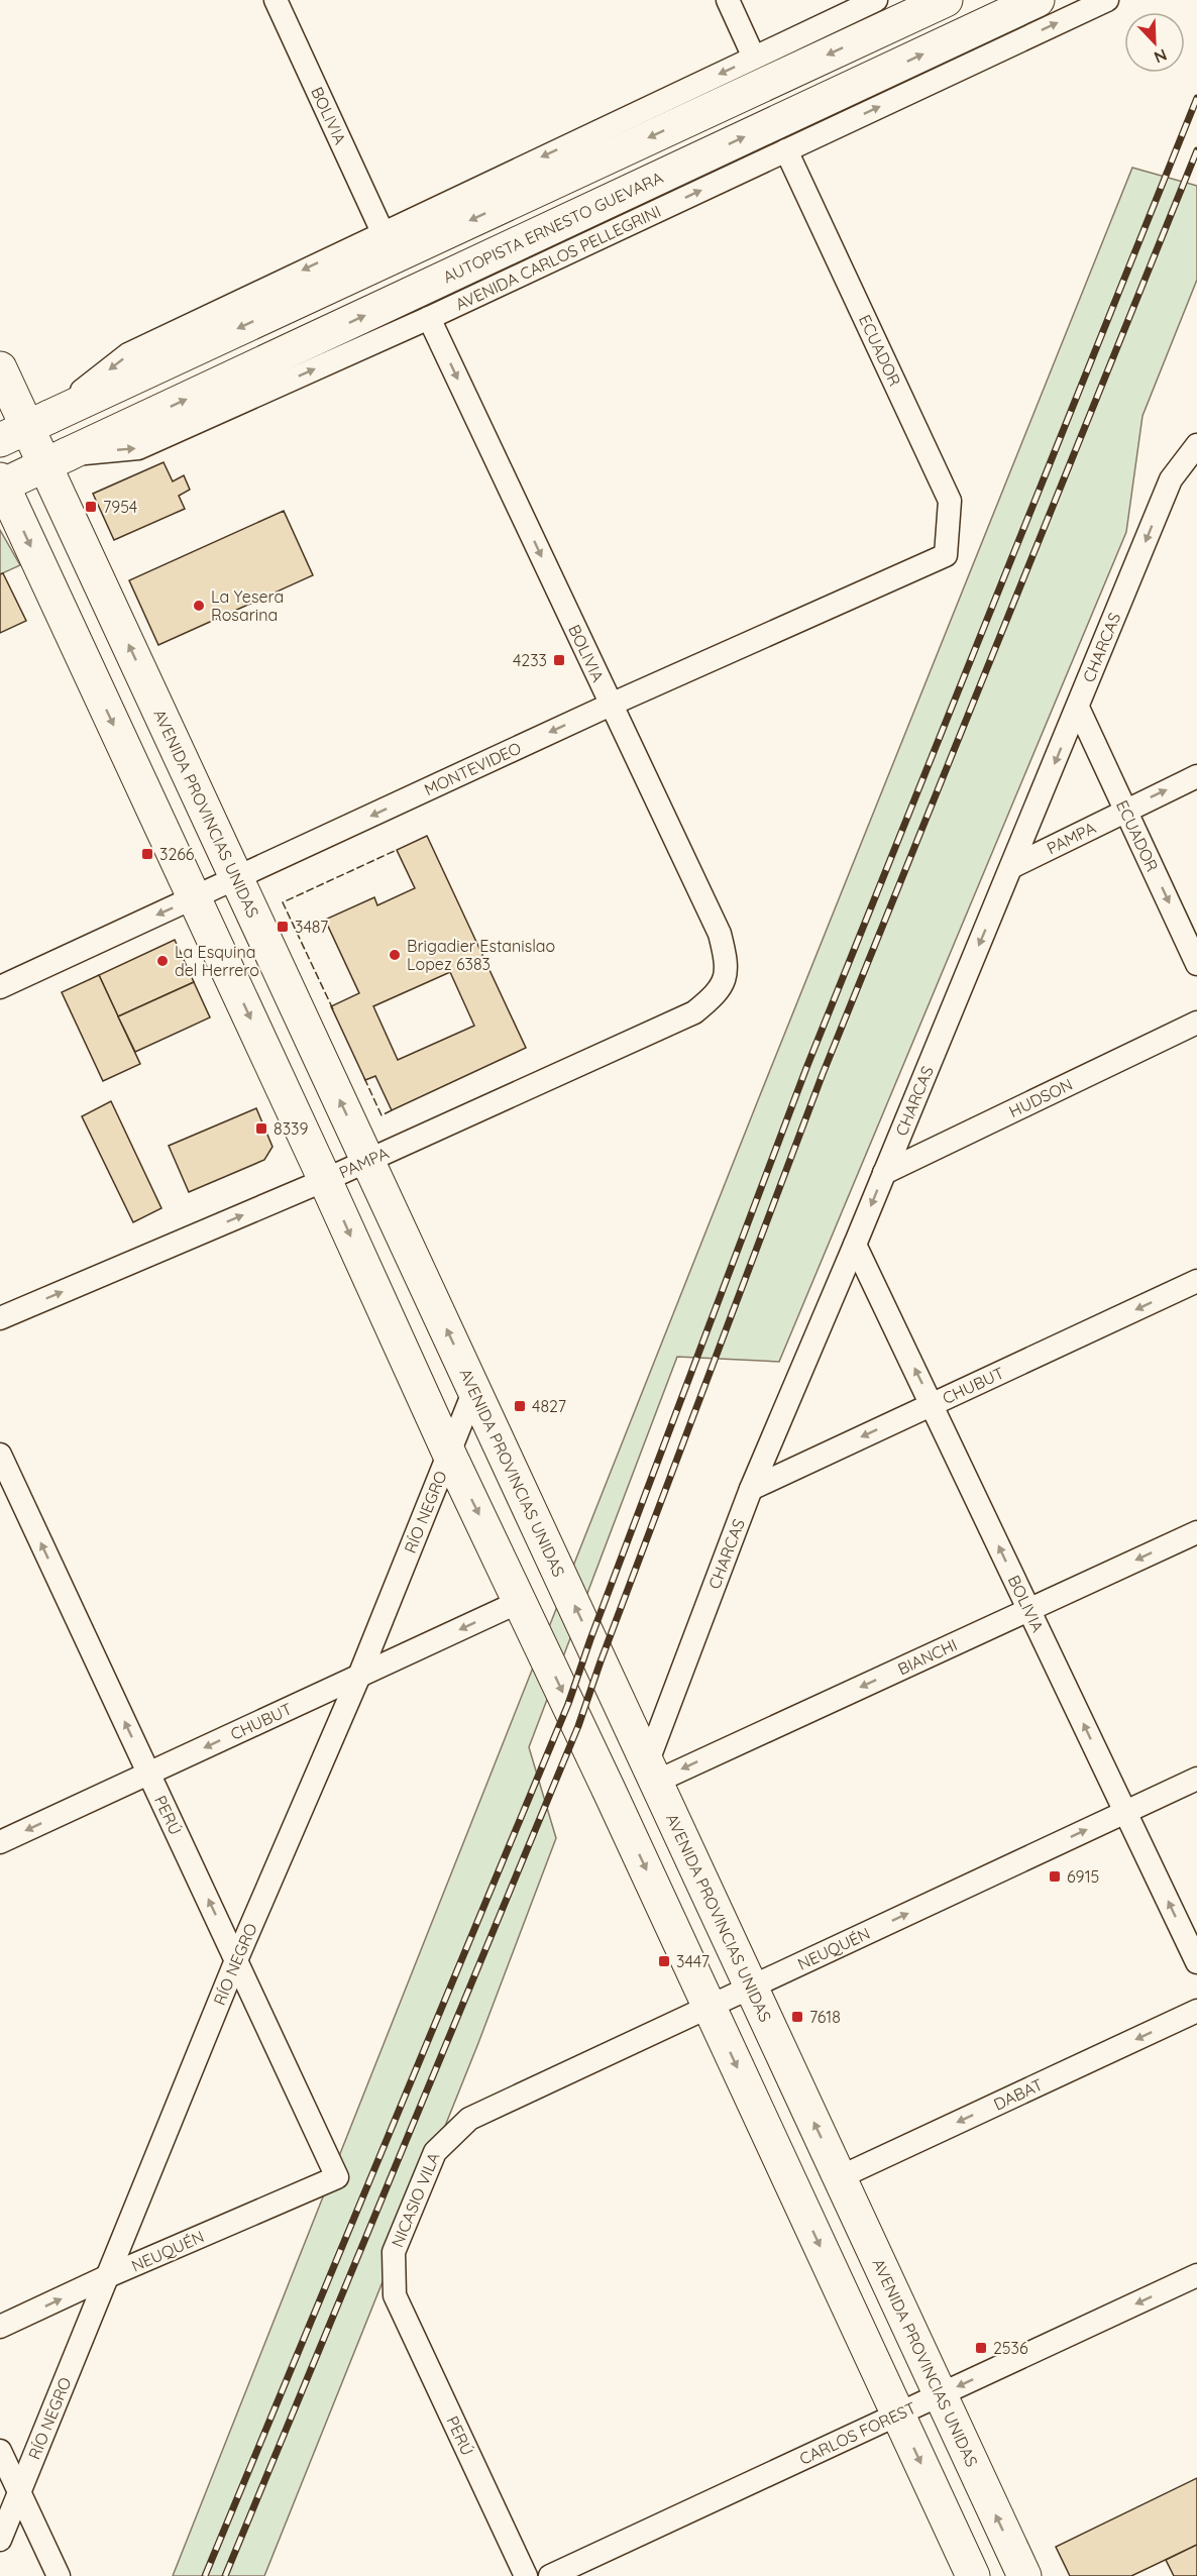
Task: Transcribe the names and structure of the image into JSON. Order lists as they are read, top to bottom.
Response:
{
  "streets": {
    "main road": ["AUTOPISTA ERNESTO GUEVARA", "AVENIDA CARLOS PELLEGRINI", "AVENIDA PROVINCIAS UNIDAS"],
    "street": [
      "BOLIVIA",
      "ECUADOR",
      "CHARCAS",
      "MONTEVIDEO",
      "PAMPA",
      "HUDSON",
      "CHUBUT",
      "RÍO NEGRO",
      "BIANCHI",
      "PERÚ",
      "NEUQUÉN",
      "DABAT",
      "NICASIO VILA",
      "CARLOS FOREST"
    ]
  },
  "crossings": [
    ["BOLIVIA", "AVENIDA CARLOS PELLEGRINI"],
    ["BOLIVIA", "CHARCAS"],
    ["BOLIVIA", "MONTEVIDEO"],
    ["BOLIVIA", "PAMPA"],
    ["BOLIVIA", "CHUBUT"],
    ["BOLIVIA", "BIANCHI"],
    ["BOLIVIA", "NEUQUÉN"],
    ["AUTOPISTA ERNESTO GUEVARA", "AVENIDA CARLOS PELLEGRINI"],
    ["AUTOPISTA ERNESTO GUEVARA", "AVENIDA PROVINCIAS UNIDAS"],
    ["AVENIDA CARLOS PELLEGRINI", "ECUADOR"],
    ["AVENIDA CARLOS PELLEGRINI", "AVENIDA PROVINCIAS UNIDAS"],
    ["ECUADOR", "CHARCAS"],
    ["ECUADOR", "MONTEVIDEO"],
    ["ECUADOR", "PAMPA"],
    ["CHARCAS", "AVENIDA PROVINCIAS UNIDAS"],
    ["CHARCAS", "PAMPA"],
    ["CHARCAS", "HUDSON"],
    ["CHARCAS", "CHUBUT"],
    ["CHARCAS", "BIANCHI"],
    ["MONTEVIDEO", "AVENIDA PROVINCIAS UNIDAS"],
    ["AVENIDA PROVINCIAS UNIDAS", "PAMPA"],
    ["AVENIDA PROVINCIAS UNIDAS", "RÍO NEGRO"],
    ["AVENIDA PROVINCIAS UNIDAS", "BIANCHI"],
    ["AVENIDA PROVINCIAS UNIDAS", "NEUQUÉN"],
    ["AVENIDA PROVINCIAS UNIDAS", "DABAT"],
    ["AVENIDA PROVINCIAS UNIDAS", "CARLOS FOREST"],
    ["CHUBUT", "RÍO NEGRO"],
    ["CHUBUT", "PERÚ"],
    ["RÍO NEGRO", "PERÚ"],
    ["RÍO NEGRO", "NEUQUÉN"],
    ["PERÚ", "NEUQUÉN"],
    ["PERÚ", "NICASIO VILA"],
    ["NEUQUÉN", "NICASIO VILA"]
  ],
  "one_way": [
    "CHARCAS",
    "MONTEVIDEO",
    "PAMPA",
    "CHUBUT",
    "BIANCHI",
    "PERÚ",
    "NEUQUÉN",
    "DABAT",
    "CARLOS FOREST"
  ],
  "places": {
    "transit": [
      "7954",
      "4233",
      "3266",
      "3487",
      "8339",
      "4827",
      "6915",
      "3447",
      "7618",
      "2536"
    ],
    "other": ["La Yesera Rosarina", "Brigadier Estanislao Lopez 6383", "La Esquina del Herrero"]
  },
  "north": "bottom right"
}
